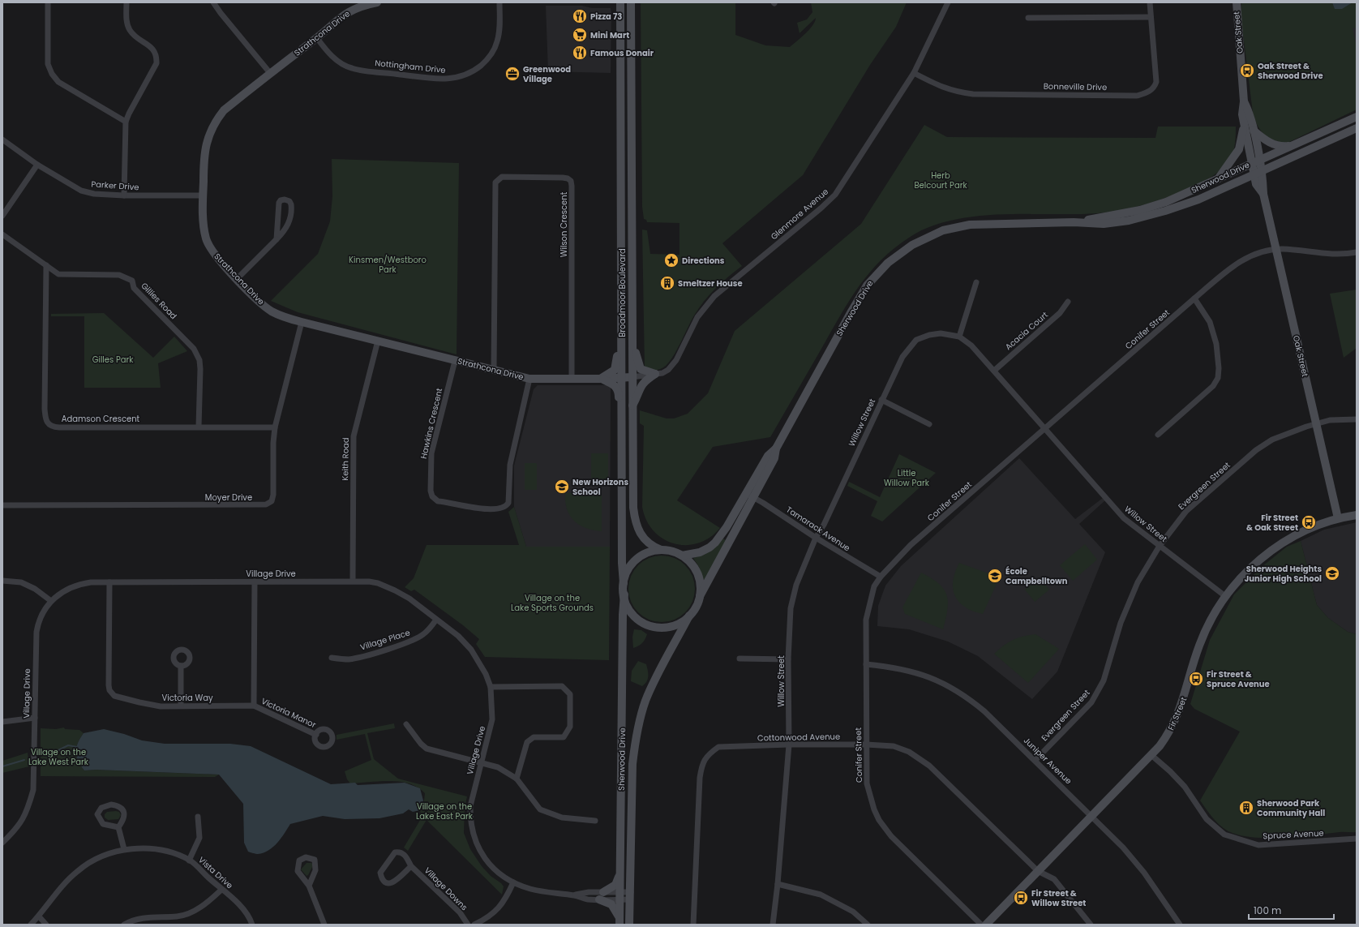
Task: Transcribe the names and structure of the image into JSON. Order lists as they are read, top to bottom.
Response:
{
  "streets": {
    "main road": [
      "Oak Street",
      "Strathcona Drive",
      "Sherwood Drive",
      "Broadmoor Boulevard",
      "Fir Street"
    ],
    "street": [
      "Nottingham Drive",
      "Bonneville Drive",
      "Parker Drive",
      "Glenmore Avenue",
      "Wilson Crescent",
      "Gillies Road",
      "Conifer Street",
      "Acacia Court",
      "Adamson Crescent",
      "Willow Street",
      "Hawkins Crescent",
      "Keith Road",
      "Evergreen Street",
      "Moyer Drive",
      "Tamarack Avenue",
      "Village Drive",
      "Village Place",
      "Victoria Way",
      "Victoria Manor",
      "Cottonwood Avenue",
      "Juniper Avenue",
      "Spruce Avenue",
      "Vista Drive",
      "Village Downs"
    ]
  },
  "crossings": [
    ["Oak Street", "Sherwood Drive"],
    ["Oak Street", "Conifer Street"],
    ["Oak Street", "Evergreen Street"],
    ["Oak Street", "Fir Street"],
    ["Strathcona Drive", "Nottingham Drive"],
    ["Strathcona Drive", "Parker Drive"],
    ["Strathcona Drive", "Glenmore Avenue"],
    ["Strathcona Drive", "Wilson Crescent"],
    ["Strathcona Drive", "Broadmoor Boulevard"],
    ["Strathcona Drive", "Hawkins Crescent"],
    ["Strathcona Drive", "Keith Road"],
    ["Strathcona Drive", "Moyer Drive"],
    ["Bonneville Drive", "Glenmore Avenue"],
    ["Sherwood Drive", "Broadmoor Boulevard"],
    ["Sherwood Drive", "Tamarack Avenue"],
    ["Sherwood Drive", "Village Drive"],
    ["Glenmore Avenue", "Broadmoor Boulevard"],
    ["Gillies Road", "Adamson Crescent"],
    ["Conifer Street", "Willow Street"],
    ["Conifer Street", "Tamarack Avenue"],
    ["Conifer Street", "Cottonwood Avenue"],
    ["Conifer Street", "Juniper Avenue"],
    ["Acacia Court", "Willow Street"],
    ["Adamson Crescent", "Moyer Drive"],
    ["Willow Street", "Evergreen Street"],
    ["Willow Street", "Tamarack Avenue"],
    ["Willow Street", "Fir Street"],
    ["Willow Street", "Cottonwood Avenue"],
    ["Keith Road", "Village Drive"],
    ["Evergreen Street", "Juniper Avenue"],
    ["Village Drive", "Village Place"],
    ["Village Drive", "Victoria Way"],
    ["Victoria Way", "Victoria Manor"],
    ["Fir Street", "Cottonwood Avenue"],
    ["Fir Street", "Juniper Avenue"],
    ["Fir Street", "Spruce Avenue"]
  ],
  "parks": [
    "Herb Belcourt Park",
    "Kinsmen/Westboro Park",
    "Gilles Park",
    "Little Willow Park",
    "Village on the Lake Sports Grounds",
    "Village on the Lake West Park",
    "Village on the Lake East Park"
  ],
  "places": {
    "restaurant": ["Pizza 73", "Famous Donair"],
    "supermarket": ["Mini Mart"],
    "bus stop": [
      "Oak Street & Sherwood Drive",
      "Fir Street & Oak Street",
      "Fir Street & Spruce Avenue",
      "Fir Street & Willow Street"
    ],
    "office": ["Greenwood Village"],
    "place": ["Directions"],
    "building": ["Smeltzer House", "Sherwood Park Community Hall"],
    "school or university": ["New Horizons School", "Sherwood Heights Junior High School", "École Campbelltown"]
  },
  "scale_bar": "100 m"
}
